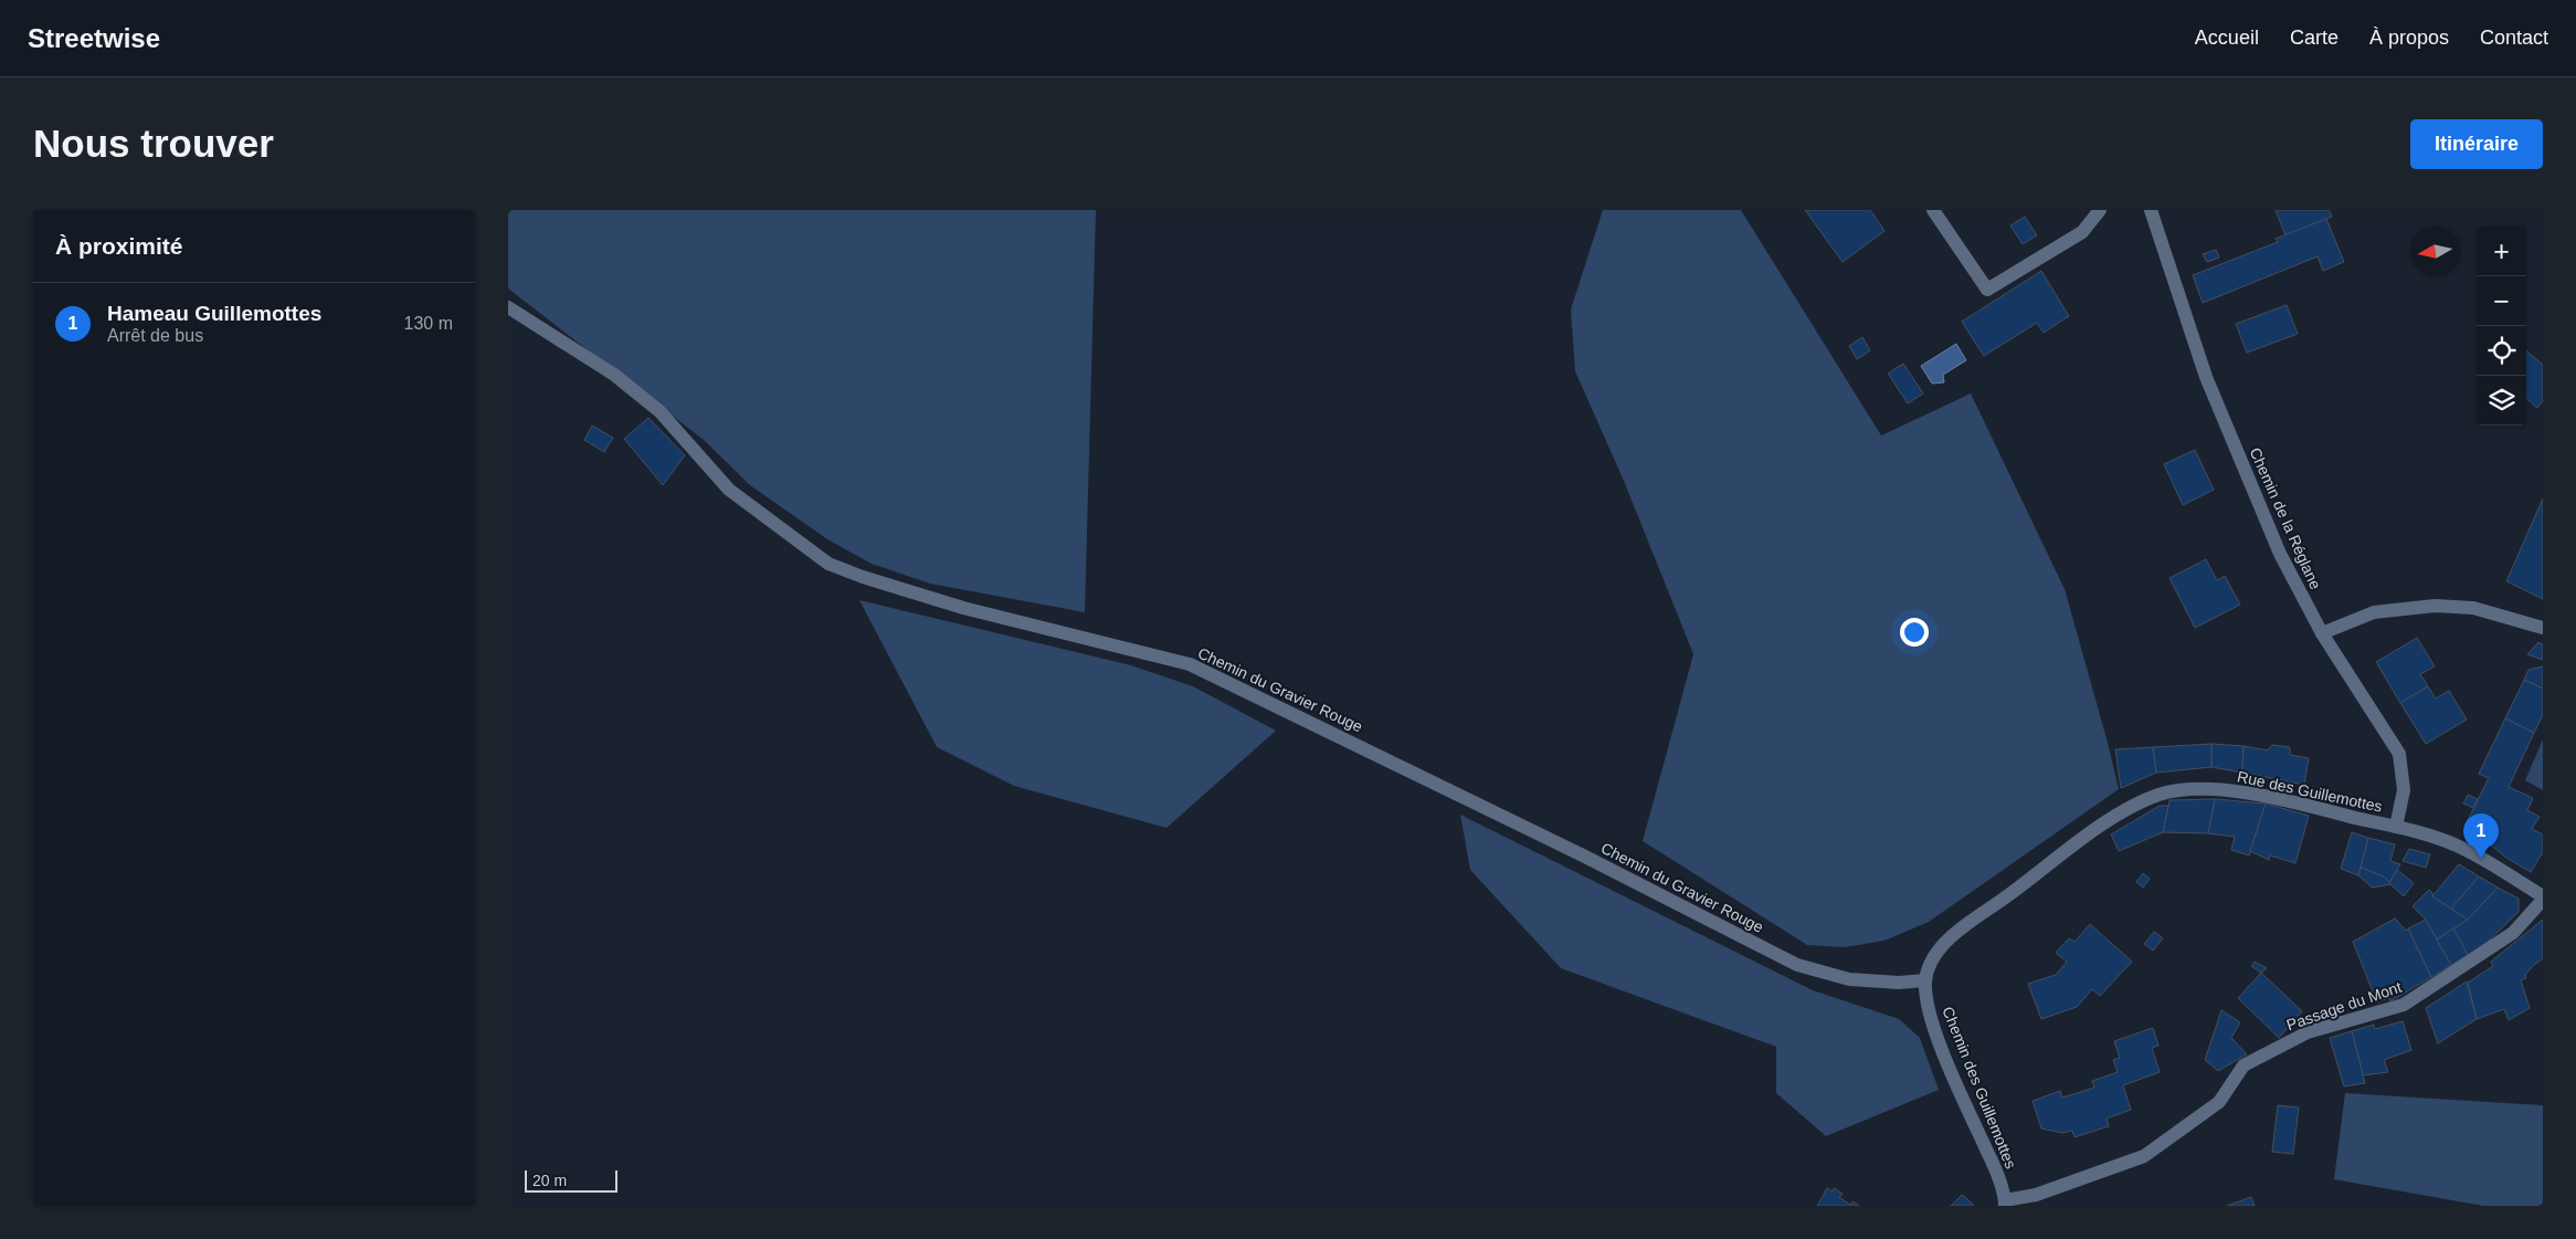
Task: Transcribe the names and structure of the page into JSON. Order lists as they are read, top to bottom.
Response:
{
  "streets": {
    "street": [
      "Chemin de la Réglane",
      "Chemin du Gravier Rouge",
      "Rue des Guillemottes",
      "Passage du Mont",
      "Chemin des Guillemottes"
    ]
  },
  "crossings": [
    ["Chemin de la Réglane", "Rue des Guillemottes"],
    ["Chemin du Gravier Rouge", "Rue des Guillemottes"],
    ["Chemin du Gravier Rouge", "Chemin des Guillemottes"],
    ["Rue des Guillemottes", "Passage du Mont"],
    ["Rue des Guillemottes", "Chemin des Guillemottes"],
    ["Passage du Mont", "Chemin des Guillemottes"]
  ],
  "scale_bar": "20 m",
  "north": "left",
  "page": {
    "header": "Streetwise",
    "nav": [
      "Accueil",
      "Carte",
      "À propos",
      "Contact"
    ],
    "buttons": "Itinéraire",
    "title": "Nous trouver",
    "heading": "À proximité",
    "map_buttons": ["+", "−"],
    "list": [
      {
        "mark": "1",
        "name": "Hameau Guillemottes",
        "note": "Arrêt de bus",
        "value": "130 m"
      }
    ],
    "pins": "1",
    "scale": "20 m"
  }
}
